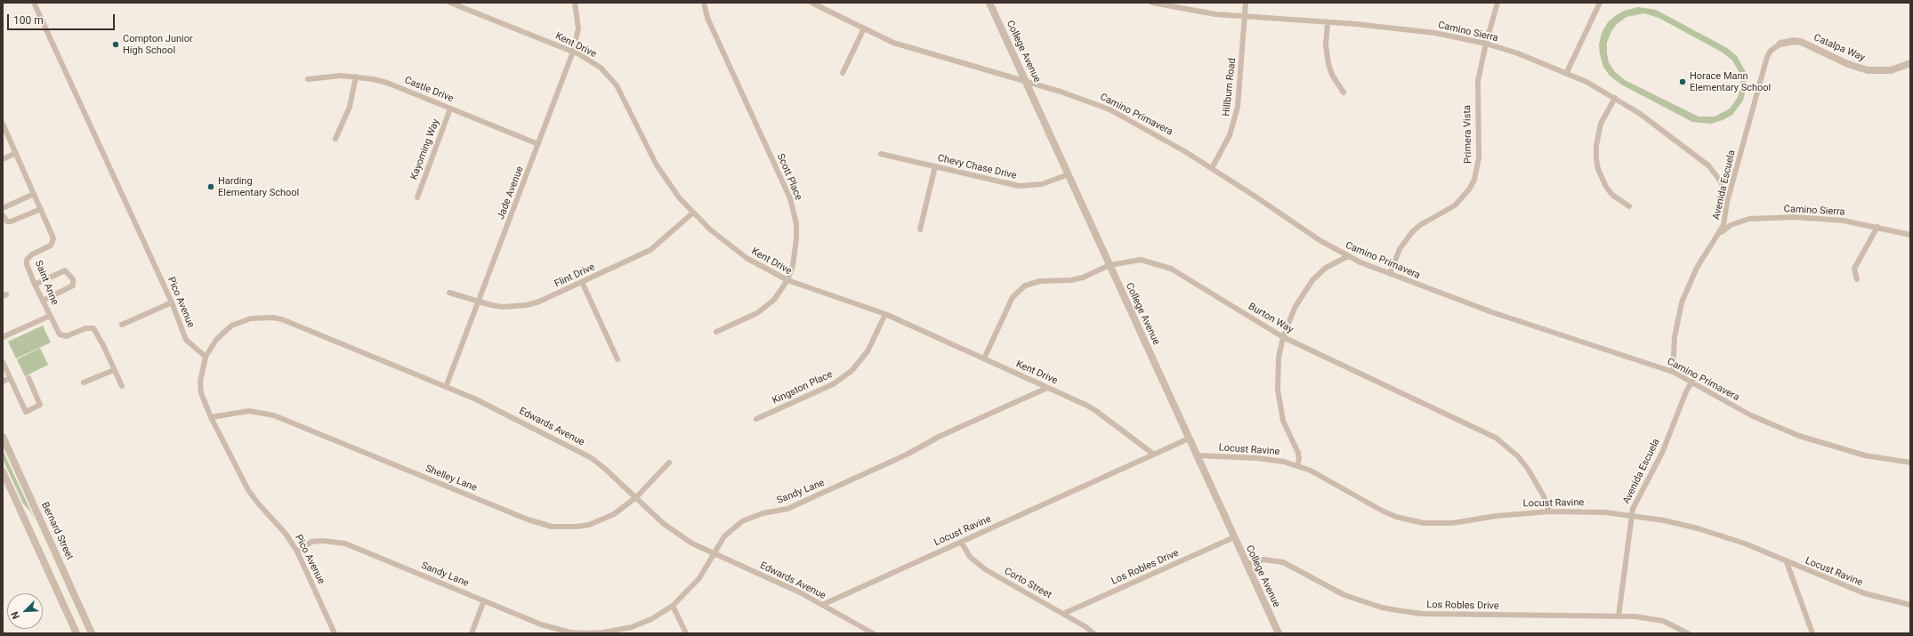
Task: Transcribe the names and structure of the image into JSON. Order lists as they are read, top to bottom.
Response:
{
  "streets": {
    "street": [
      "Camino Sierra",
      "Kent Drive",
      "Catalpa Way",
      "College Avenue",
      "Hillburn Road",
      "Castle Drive",
      "Camino Primavera",
      "Primera Vista",
      "Kayoming Way",
      "Chevy Chase Drive",
      "Scott Place",
      "Avenida Escuela",
      "Jade Avenue",
      "Flint Drive",
      "Saint Anne",
      "Pico Avenue",
      "Burton Way",
      "Kingston Place",
      "Edwards Avenue",
      "Locust Ravine",
      "Shelley Lane",
      "Sandy Lane",
      "Bernard Street",
      "Los Robles Drive",
      "Corto Street"
    ]
  },
  "crossings": [
    ["Camino Sierra", "Hillburn Road"],
    ["Camino Sierra", "Primera Vista"],
    ["Camino Sierra", "Avenida Escuela"],
    ["Kent Drive", "Scott Place"],
    ["Kent Drive", "Jade Avenue"],
    ["Kent Drive", "Flint Drive"],
    ["Kent Drive", "Burton Way"],
    ["Kent Drive", "Kingston Place"],
    ["Kent Drive", "Locust Ravine"],
    ["Kent Drive", "Sandy Lane"],
    ["Catalpa Way", "Avenida Escuela"],
    ["College Avenue", "Camino Primavera"],
    ["College Avenue", "Chevy Chase Drive"],
    ["College Avenue", "Burton Way"],
    ["College Avenue", "Locust Ravine"],
    ["College Avenue", "Los Robles Drive"],
    ["Hillburn Road", "Camino Primavera"],
    ["Castle Drive", "Kayoming Way"],
    ["Castle Drive", "Jade Avenue"],
    ["Camino Primavera", "Primera Vista"],
    ["Camino Primavera", "Avenida Escuela"],
    ["Avenida Escuela", "Locust Ravine"],
    ["Avenida Escuela", "Los Robles Drive"],
    ["Jade Avenue", "Flint Drive"],
    ["Jade Avenue", "Edwards Avenue"],
    ["Pico Avenue", "Edwards Avenue"],
    ["Pico Avenue", "Shelley Lane"],
    ["Pico Avenue", "Sandy Lane"],
    ["Burton Way", "Locust Ravine"],
    ["Edwards Avenue", "Locust Ravine"],
    ["Edwards Avenue", "Shelley Lane"],
    ["Edwards Avenue", "Sandy Lane"],
    ["Locust Ravine", "Corto Street"],
    ["Los Robles Drive", "Corto Street"]
  ],
  "places": ["Compton Junior High School", "Horace Mann Elementary School", "Harding Elementary School"],
  "scale_bar": "100 m",
  "north": "bottom left"
}
